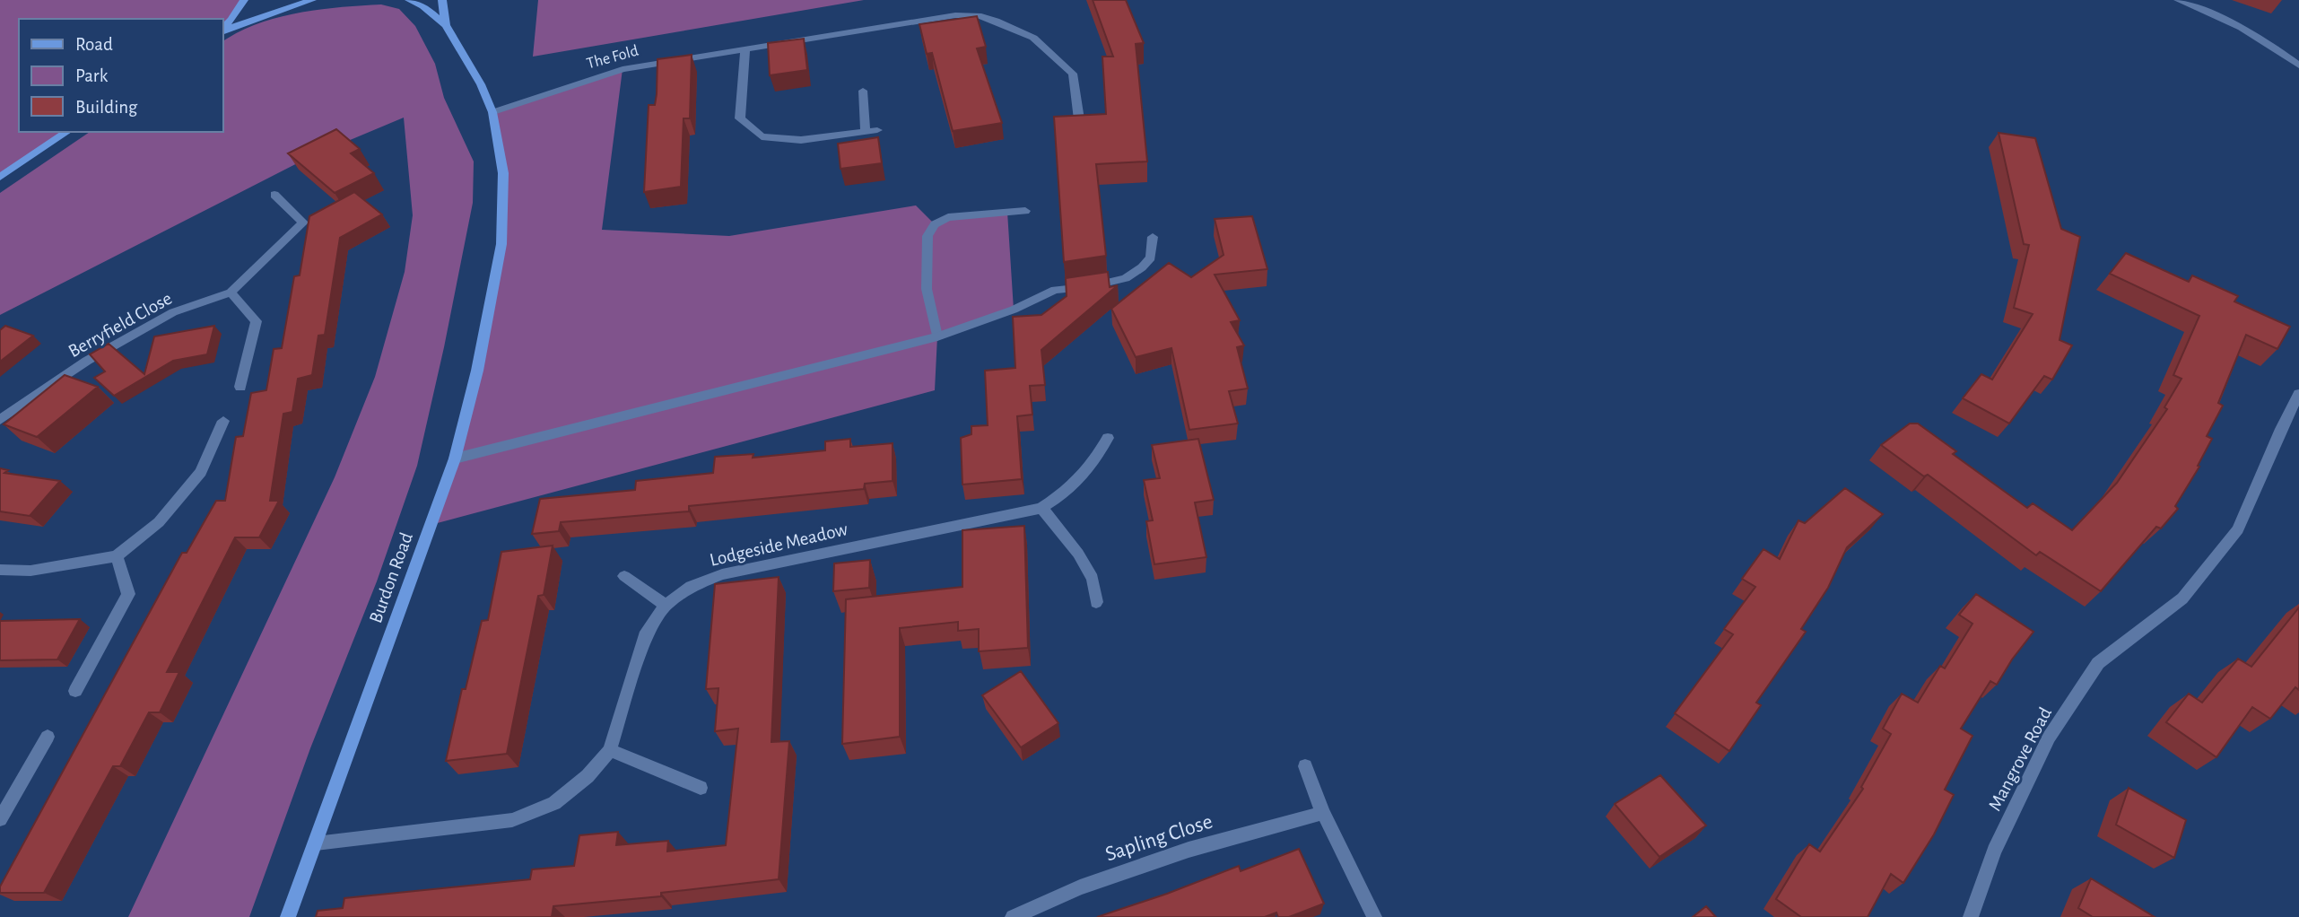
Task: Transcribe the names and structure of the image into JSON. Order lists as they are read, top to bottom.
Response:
{
  "streets": {
    "street": [
      "The Fold",
      "Berryfield Close",
      "Lodgeside Meadow",
      "Burdon Road",
      "Mangrove Road",
      "Sapling Close"
    ]
  },
  "crossings": [
    ["The Fold", "Burdon Road"],
    ["Lodgeside Meadow", "Burdon Road"]
  ],
  "legend": ["Road", "Park", "Building"]
}
